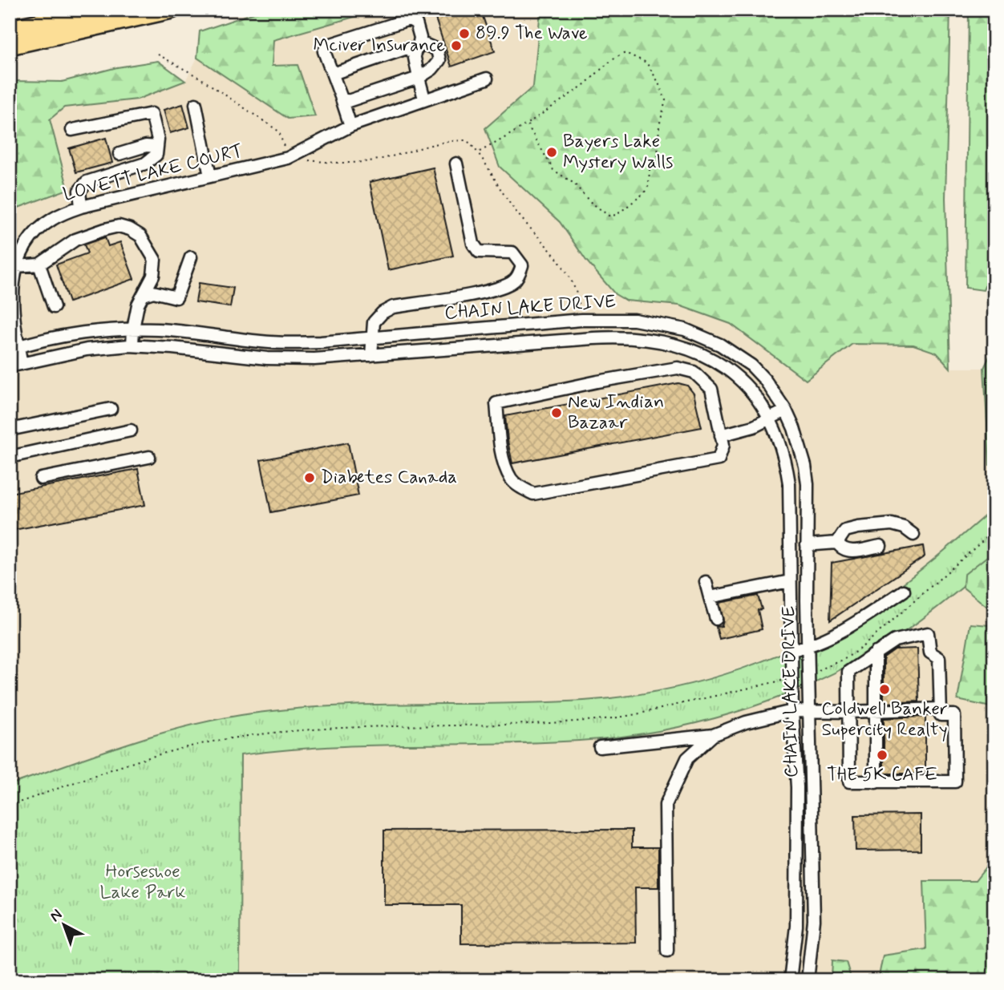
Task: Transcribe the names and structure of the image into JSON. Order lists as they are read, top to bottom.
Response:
{
  "streets": {
    "street": ["LOVETT LAKE COURT", "CHAIN LAKE DRIVE"]
  },
  "crossings": [
    ["LOVETT LAKE COURT", "CHAIN LAKE DRIVE"]
  ],
  "parks": ["Horseshoe Lake Park"],
  "places": [
    "89.9 The Wave",
    "Mciver Insurance",
    "Bayers Lake Mystery Walls",
    "New Indian Bazaar",
    "Diabetes Canada",
    "Coldwell Banker Supercity Realty",
    "THE 5K CAFE"
  ],
  "north": "top left"
}
